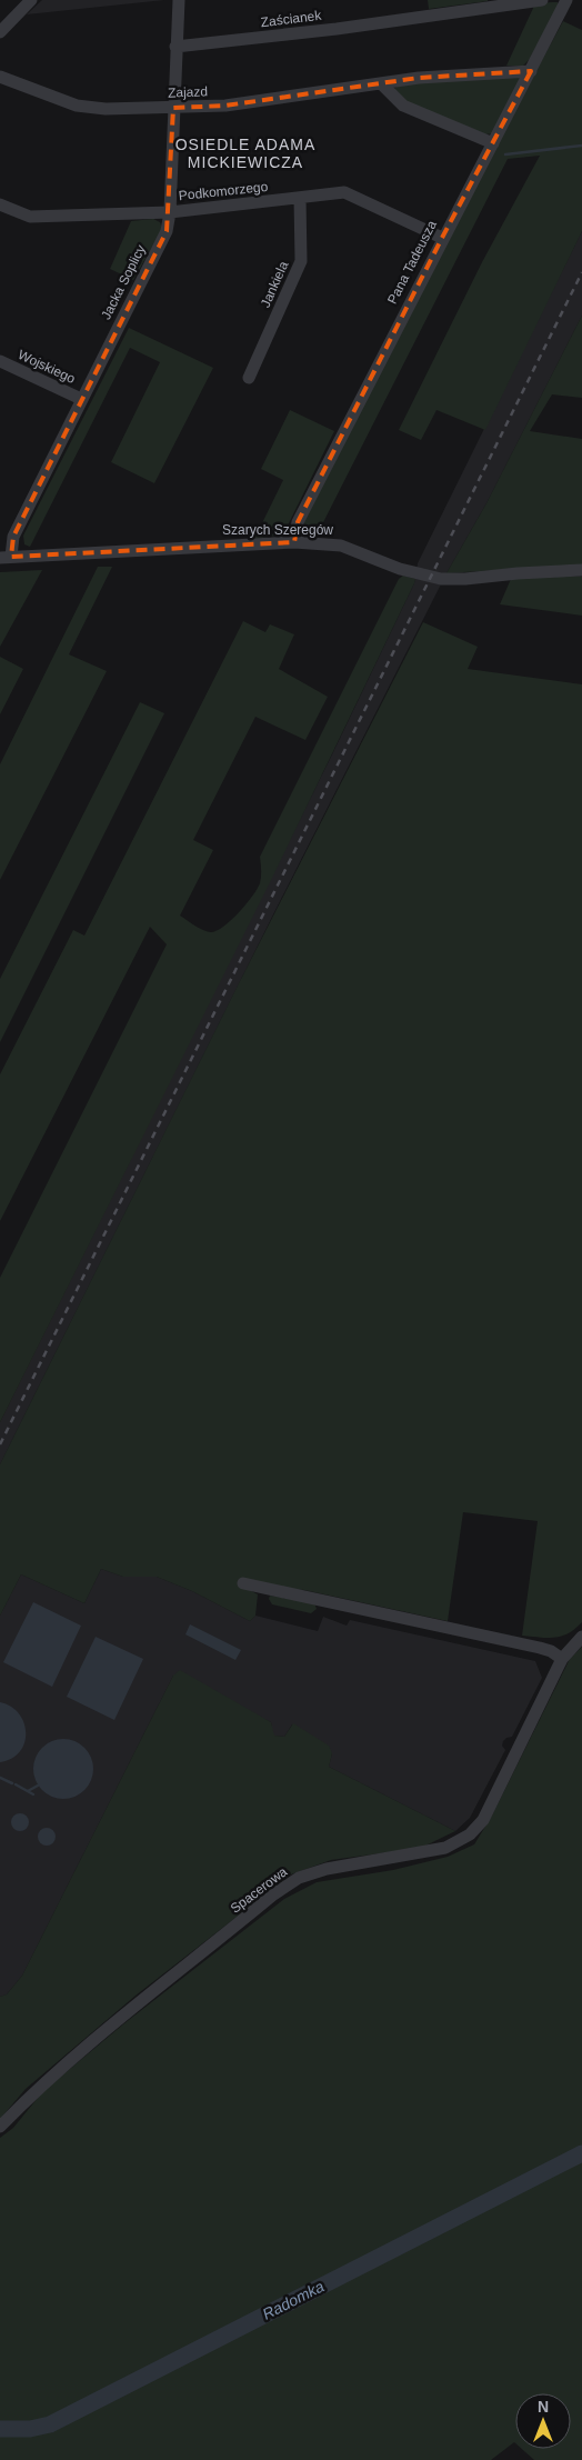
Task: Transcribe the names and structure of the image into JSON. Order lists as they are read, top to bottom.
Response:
{
  "streets": {
    "street": [
      "Zaścianek",
      "Zajazd",
      "Podkomorzego",
      "Pana Tadeusza",
      "Jacka Soplicy",
      "Jankiela",
      "Wojskiego",
      "Szarych Szeregów",
      "Spacerowa"
    ]
  },
  "crossings": [
    ["Zaścianek", "Jacka Soplicy"],
    ["Zajazd", "Pana Tadeusza"],
    ["Zajazd", "Jacka Soplicy"],
    ["Podkomorzego", "Pana Tadeusza"],
    ["Podkomorzego", "Jacka Soplicy"],
    ["Podkomorzego", "Jankiela"],
    ["Pana Tadeusza", "Szarych Szeregów"],
    ["Jacka Soplicy", "Wojskiego"],
    ["Jacka Soplicy", "Szarych Szeregów"]
  ],
  "districts": ["OSIEDLE ADAMA MICKIEWICZA"],
  "water": ["Radomka"],
  "north": "top"
}
